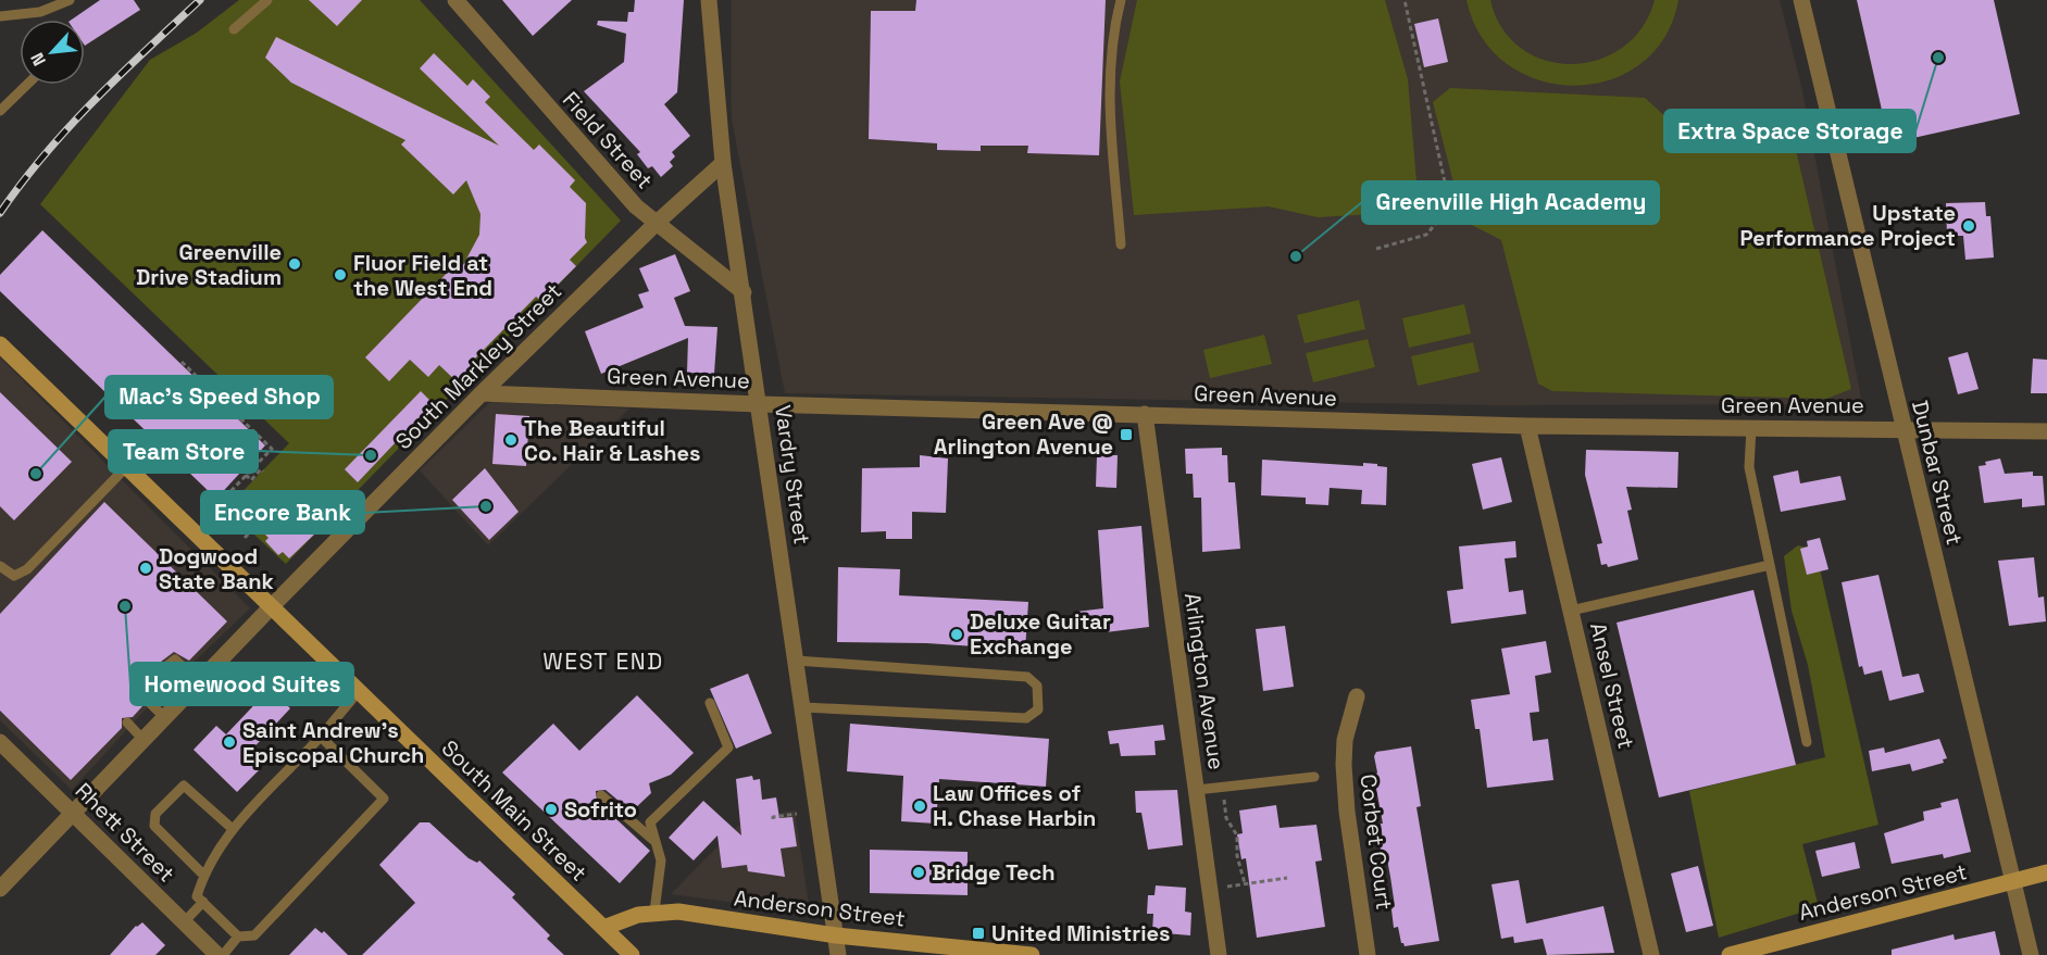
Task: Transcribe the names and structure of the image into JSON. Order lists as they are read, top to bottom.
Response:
{
  "streets": {
    "main road": ["South Main Street", "Anderson Street"],
    "street": [
      "Field Street",
      "South Markley Street",
      "Green Avenue",
      "Dunbar Street",
      "Vardry Street",
      "Arlington Avenue",
      "Ansel Street",
      "Rhett Street",
      "Corbet Court"
    ]
  },
  "crossings": [
    ["Field Street", "South Markley Street"],
    ["Field Street", "Vardry Street"],
    ["South Markley Street", "Green Avenue"],
    ["South Markley Street", "Vardry Street"],
    ["South Markley Street", "South Main Street"],
    ["South Markley Street", "Rhett Street"],
    ["Green Avenue", "Dunbar Street"],
    ["Green Avenue", "Vardry Street"],
    ["Green Avenue", "Arlington Avenue"],
    ["Green Avenue", "Ansel Street"],
    ["Dunbar Street", "Anderson Street"],
    ["Vardry Street", "Anderson Street"],
    ["South Main Street", "Anderson Street"]
  ],
  "districts": ["WEST END"],
  "places": {
    "other": [
      "Extra Space Storage",
      "Upstate Performance Project",
      "Greenville High Academy",
      "Greenville Drive Stadium",
      "Fluor Field at the West End",
      "The Beautiful Co. Hair & Lashes",
      "Team Store",
      "Mac's Speed Shop",
      "Encore Bank",
      "Dogwood State Bank",
      "Homewood Suites",
      "Deluxe Guitar Exchange",
      "Saint Andrew's Episcopal Church",
      "Law Offices of H. Chase Harbin",
      "Sofrito",
      "Bridge Tech"
    ],
    "transit": ["Green Ave @ Arlington Avenue", "United Ministries"]
  },
  "north": "bottom left"
}
